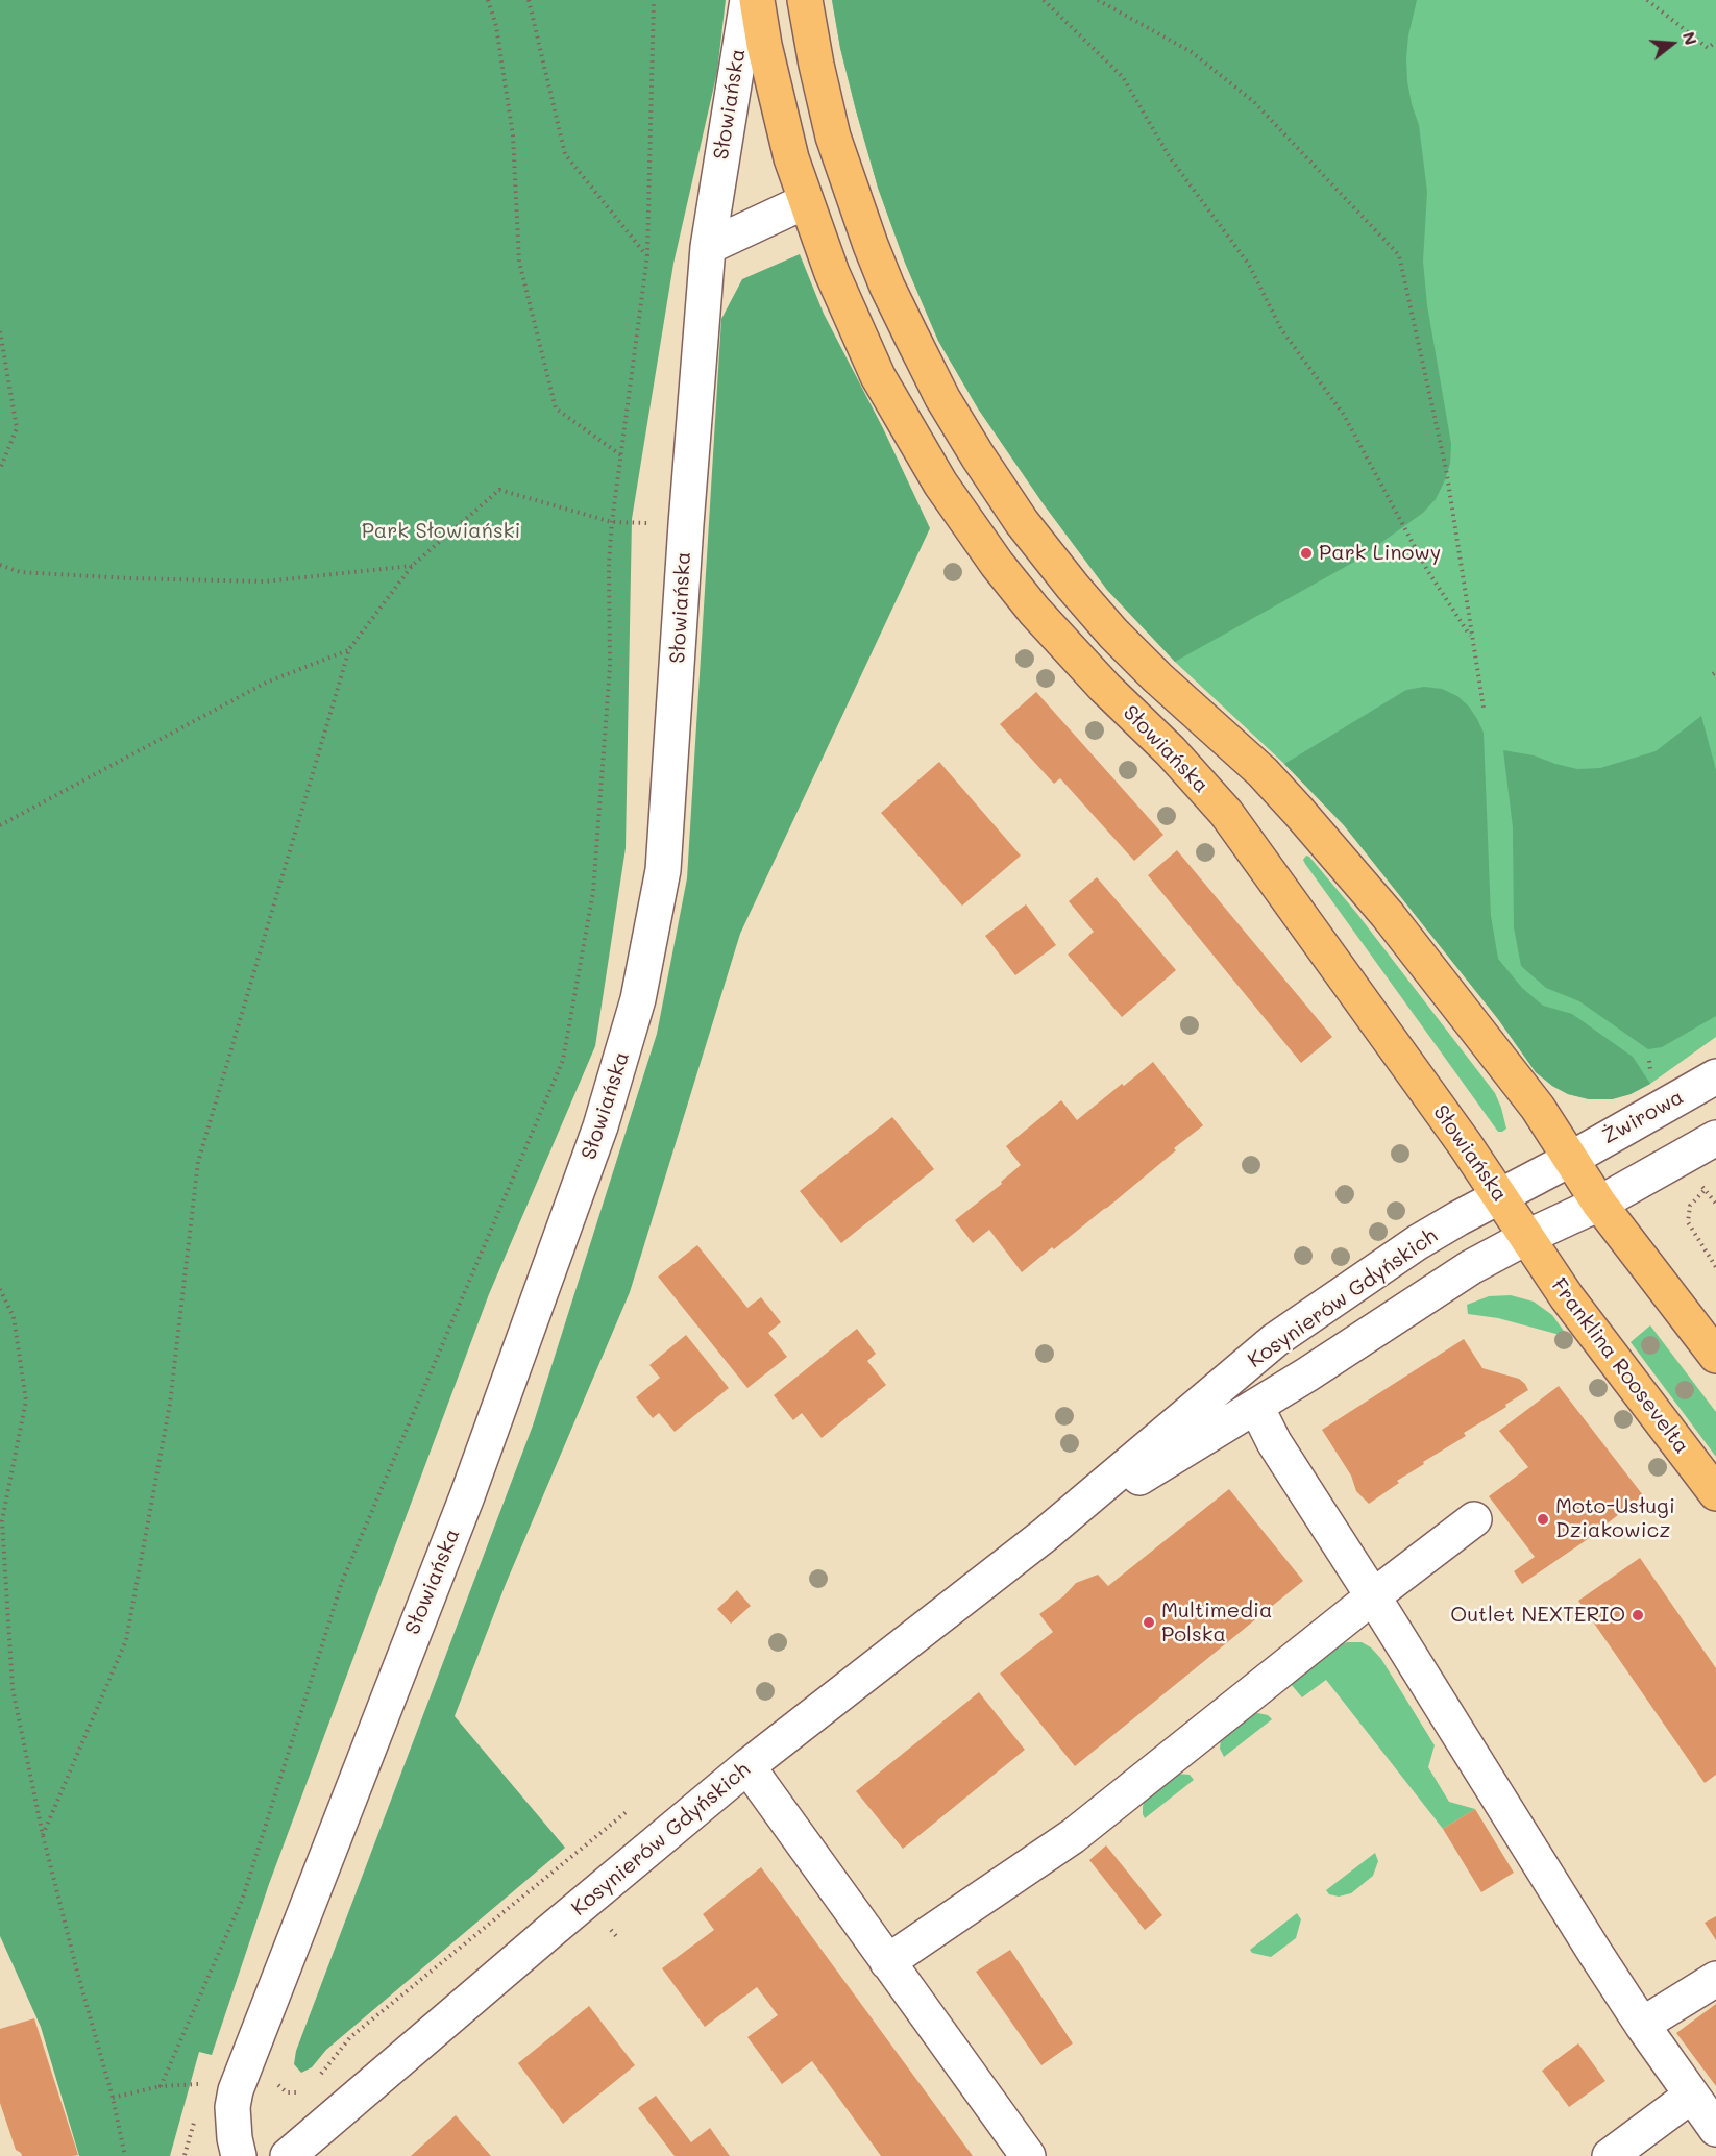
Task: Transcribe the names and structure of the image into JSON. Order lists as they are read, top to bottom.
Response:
{
  "streets": {
    "main road": ["Słowiańska", "Franklina Roosevelta"],
    "street": ["Żwirowa", "Kosynierów Gdyńskich"]
  },
  "crossings": [
    ["Słowiańska", "Kosynierów Gdyńskich"],
    ["Słowiańska", "Franklina Roosevelta"],
    ["Żwirowa", "Kosynierów Gdyńskich"],
    ["Kosynierów Gdyńskich", "Franklina Roosevelta"]
  ],
  "parks": ["Park Słowiański"],
  "places": [
    "Park Linowy",
    "Moto-Usługi Dziakowicz",
    "Outlet NEXTERIO",
    "Multimedia Polska"
  ],
  "north": "right"
}
